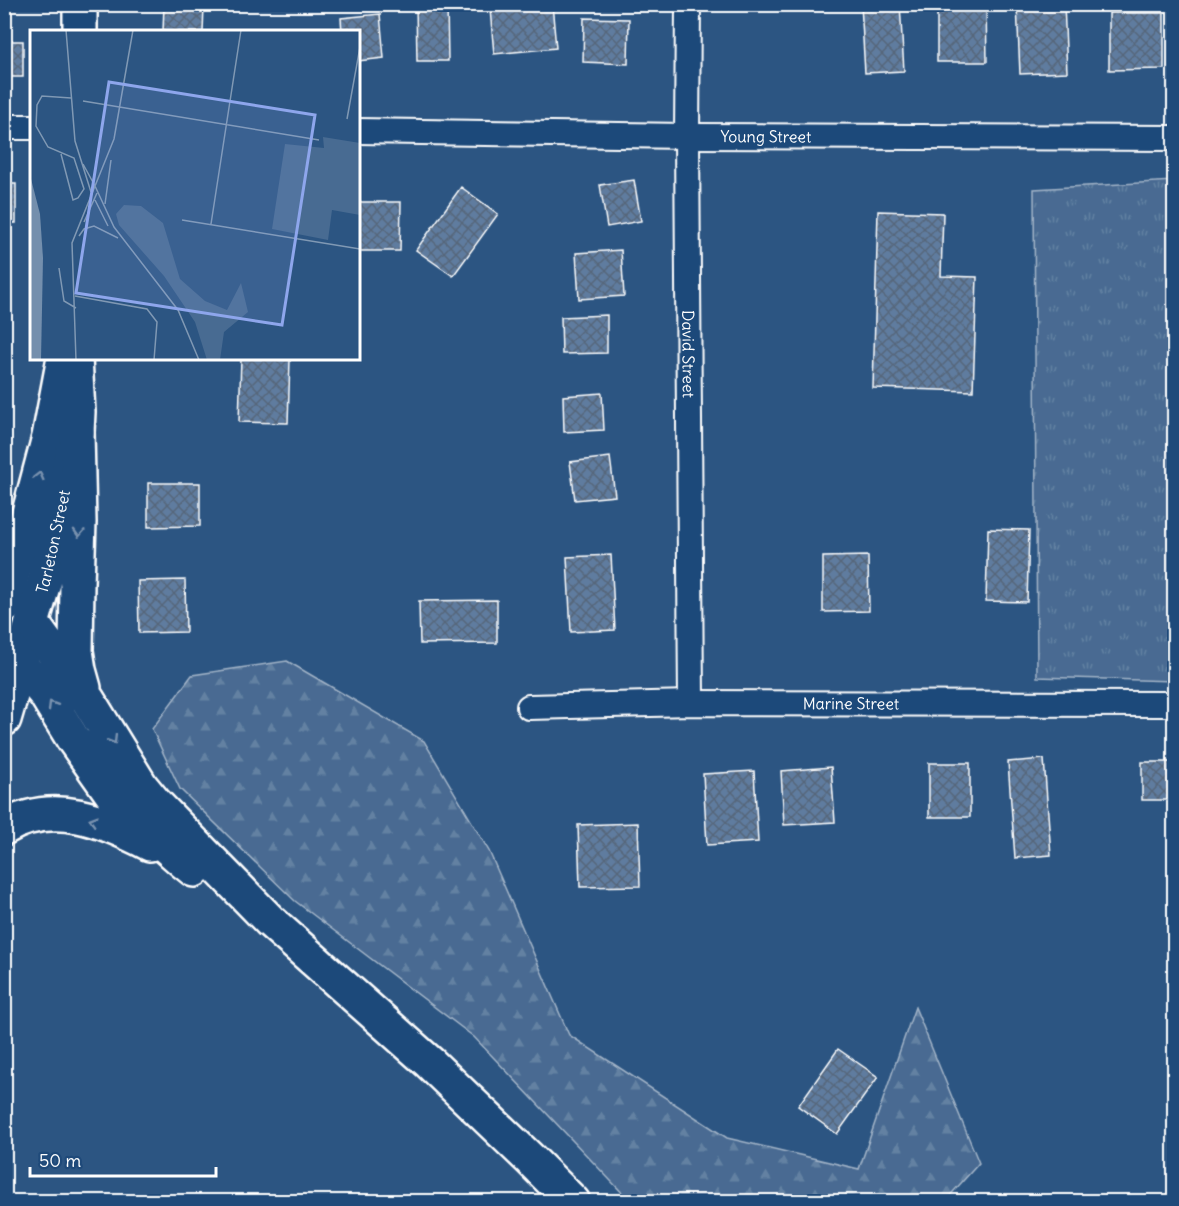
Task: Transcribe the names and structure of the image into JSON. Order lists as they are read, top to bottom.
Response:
{
  "streets": {
    "main road": ["Tarleton Street"],
    "street": ["Young Street", "David Street", "Marine Street"]
  },
  "crossings": [
    ["Young Street", "David Street"],
    ["David Street", "Marine Street"]
  ],
  "scale_bar": "50 m"
}
